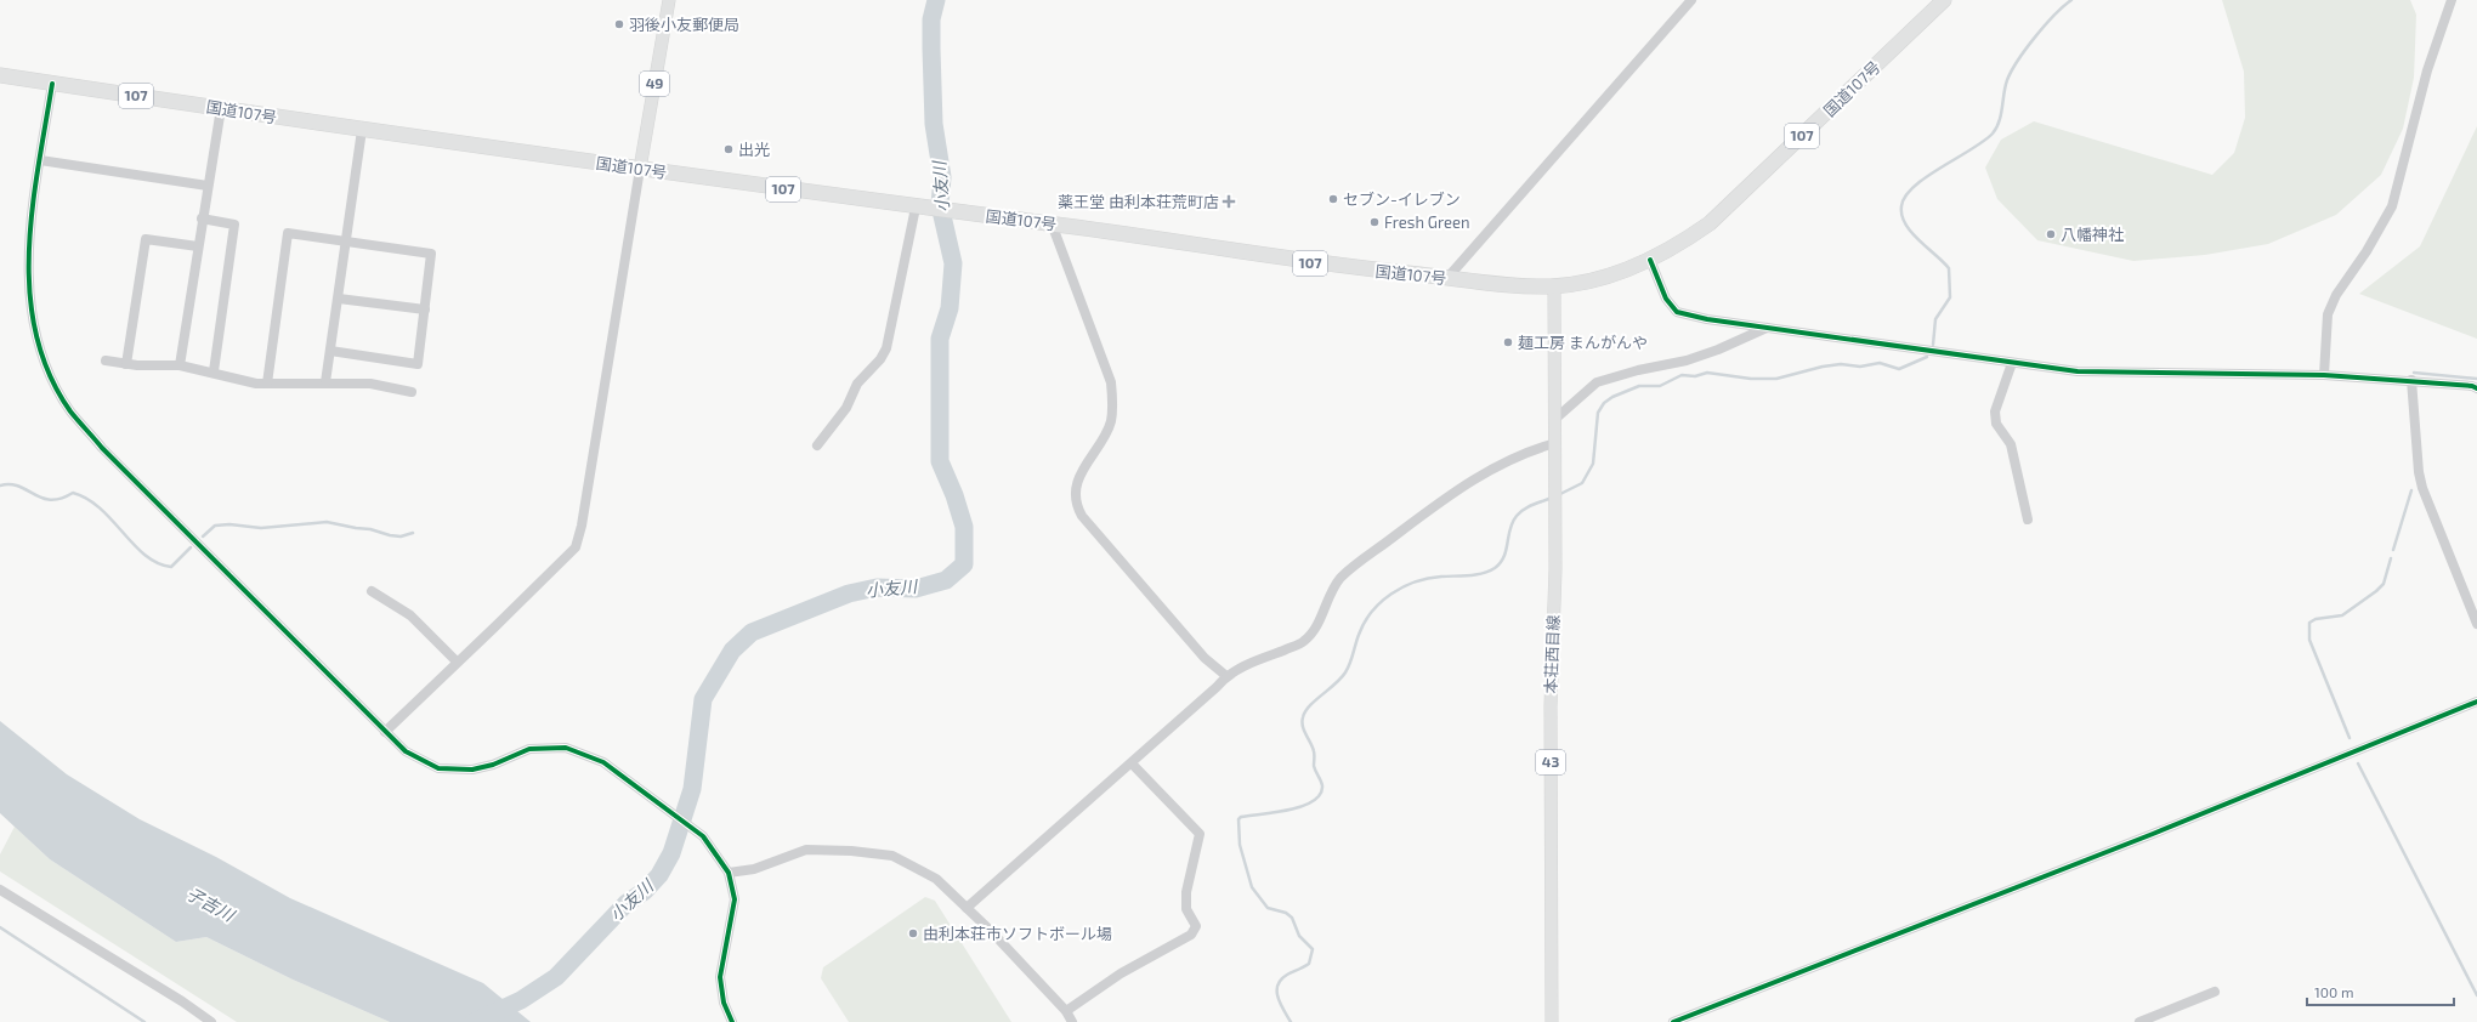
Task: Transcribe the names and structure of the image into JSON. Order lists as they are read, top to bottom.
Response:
{
  "streets": {
    "highway": ["国道107号", "107"],
    "main road": ["49", "本荘西目線", "43"]
  },
  "crossings": [
    ["49", "国道107号"],
    ["国道107号", "本荘西目線"]
  ],
  "water": ["小友川", "子吉川"],
  "places": {
    "other": [
      "羽後小友郵便局",
      "出光",
      "セブン-イレブン",
      "Fresh Green",
      "八幡神社",
      "麺工房 まんがんや",
      "由利本荘市ソフトボール場"
    ],
    "health": ["薬王堂 由利本荘荒町店"]
  },
  "scale_bar": "100 m"
}
